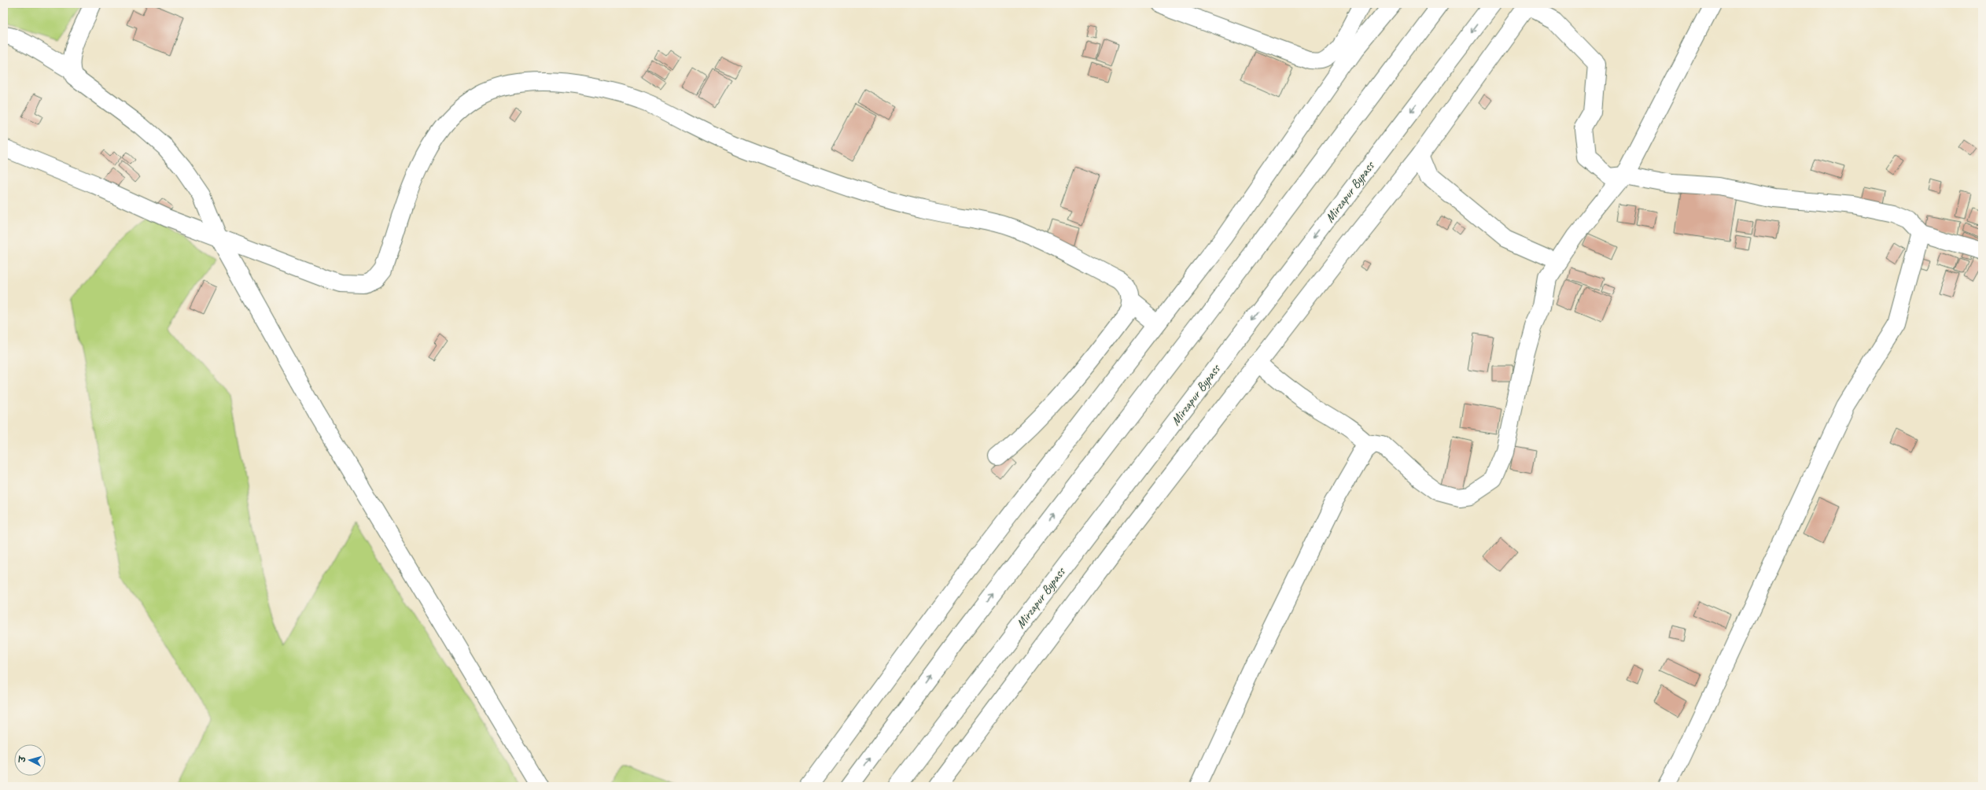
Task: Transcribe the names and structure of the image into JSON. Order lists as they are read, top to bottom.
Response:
{
  "streets": {
    "main road": ["Mirzapur Bypass"]
  },
  "north": "left"
}
